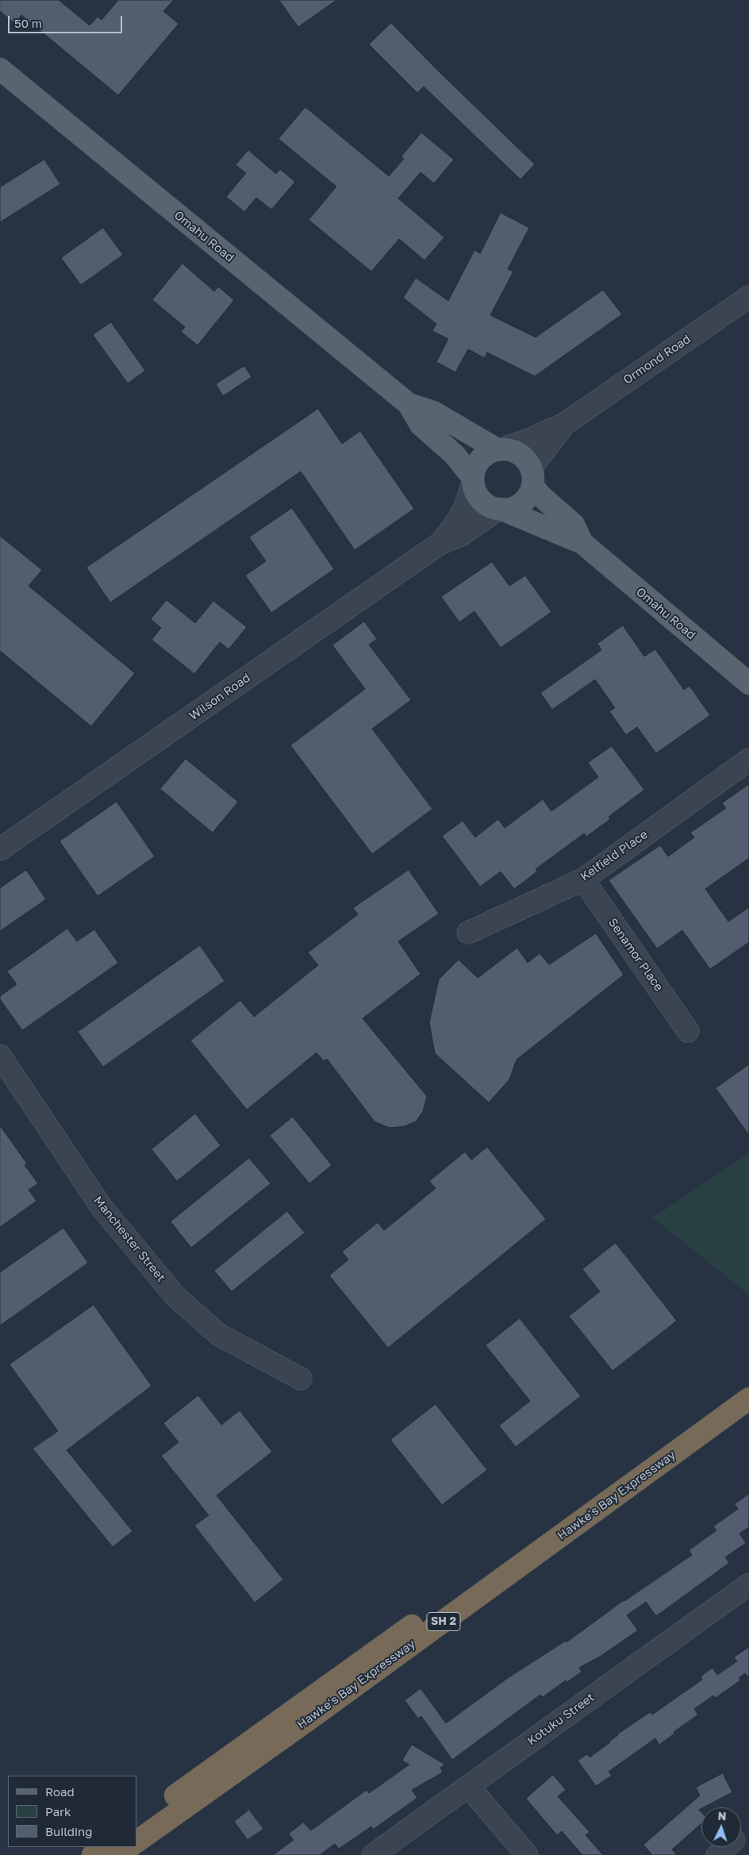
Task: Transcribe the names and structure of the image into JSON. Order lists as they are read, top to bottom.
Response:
{
  "streets": {
    "highway": ["Hawke's Bay Expressway", "SH 2"],
    "main road": ["Omahu Road"],
    "street": [
      "Ormond Road",
      "Wilson Road",
      "Kelfield Place",
      "Senamor Place",
      "Manchester Street",
      "Kotuku Street"
    ]
  },
  "crossings": [
    ["Omahu Road", "Ormond Road"],
    ["Omahu Road", "Wilson Road"],
    ["Ormond Road", "Wilson Road"],
    ["Kelfield Place", "Senamor Place"]
  ],
  "legend": ["Road", "Park", "Building"],
  "scale_bar": "50 m",
  "north": "top"
}
